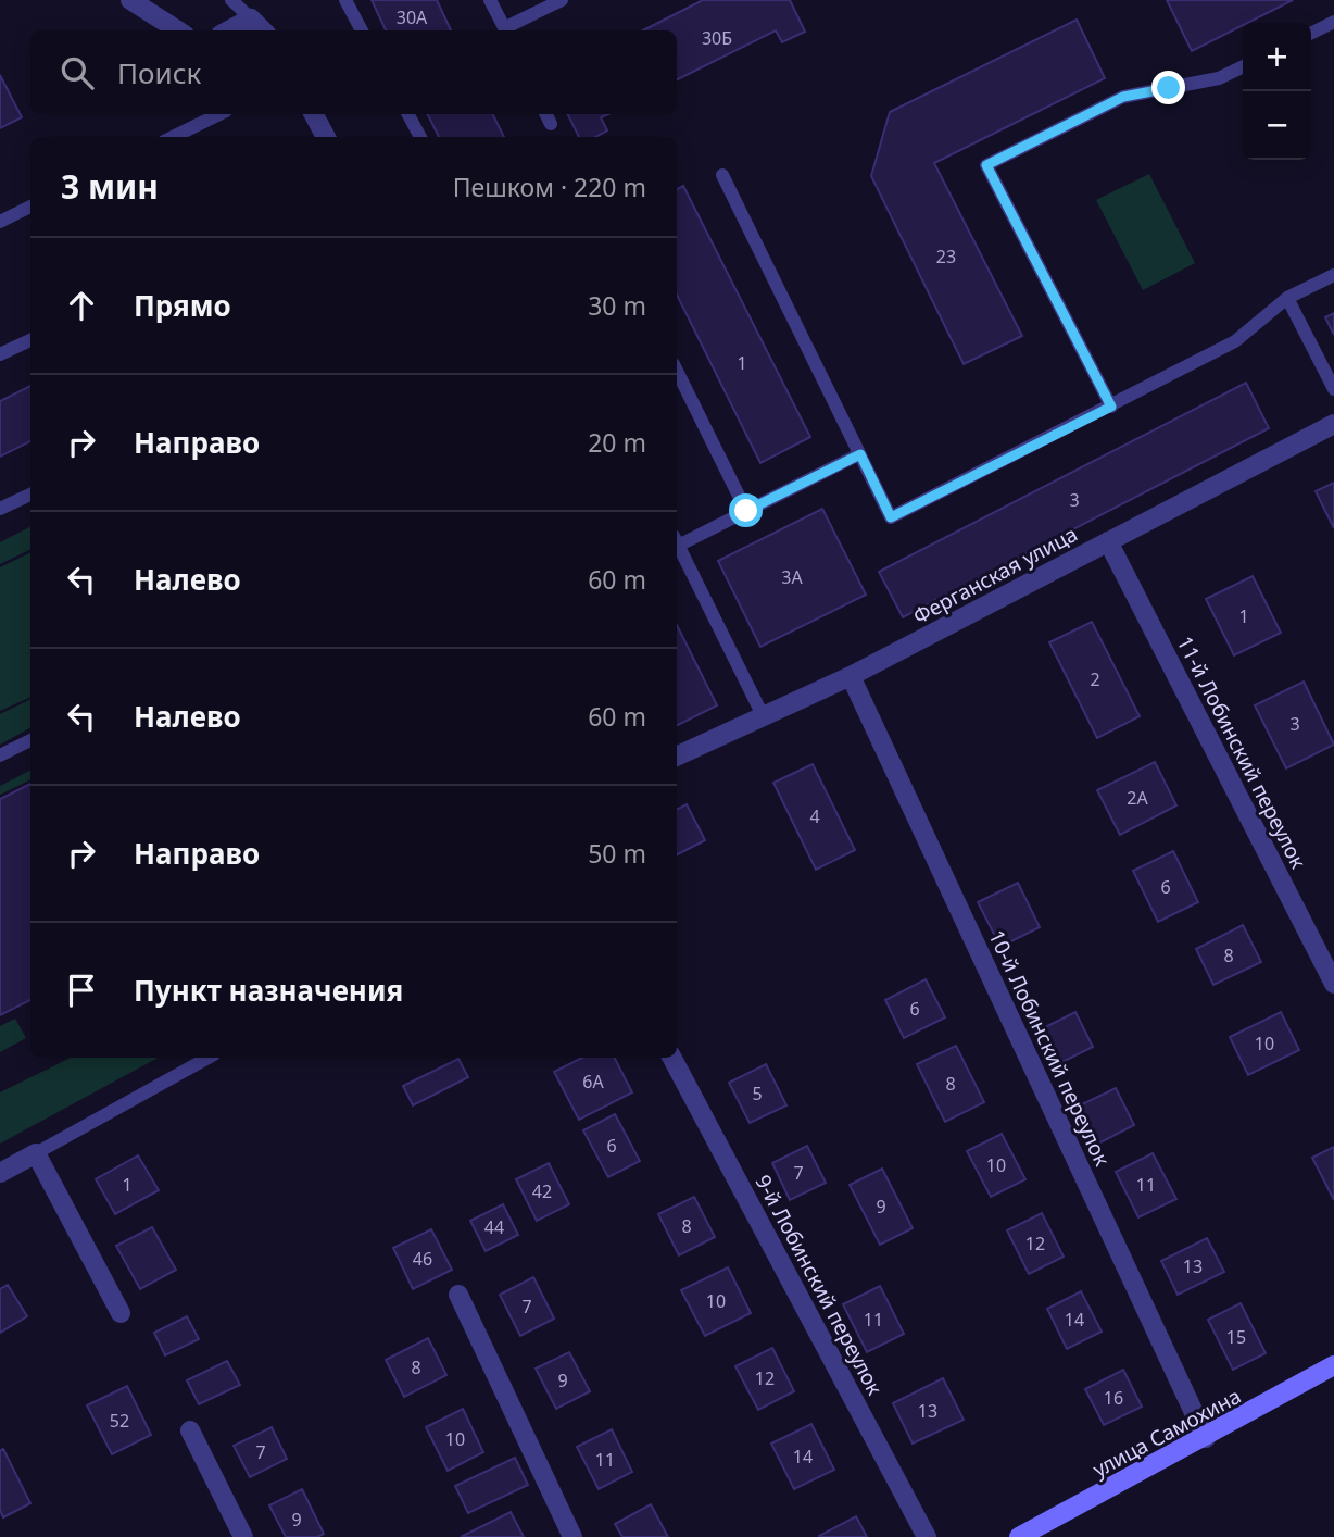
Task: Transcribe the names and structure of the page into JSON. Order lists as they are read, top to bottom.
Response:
{
  "streets": {
    "street": [
      "Ферганская улица",
      "11-й Лобинский переулок",
      "10-й Лобинский переулок",
      "9-й Лобинский переулок",
      "улица Самохина"
    ]
  },
  "crossings": [
    ["Ферганская улица", "11-й Лобинский переулок"],
    ["Ферганская улица", "10-й Лобинский переулок"],
    ["10-й Лобинский переулок", "улица Самохина"]
  ],
  "house_numbers": [
    "30А",
    "30Б",
    "23",
    "1",
    "3",
    "3А",
    "1",
    "2",
    "3",
    "2А",
    "4",
    "6",
    "8",
    "6",
    "10",
    "6А",
    "8",
    "5",
    "6",
    "10",
    "7",
    "1",
    "11",
    "42",
    "9",
    "8",
    "44",
    "12",
    "46",
    "13",
    "10",
    "7",
    "11",
    "14",
    "15",
    "8",
    "12",
    "9",
    "16",
    "13",
    "52",
    "10",
    "7",
    "14",
    "11",
    "9"
  ],
  "page": {
    "map_buttons": ["+", "−"],
    "search": "Поиск",
    "heading": ["3 мин", "Пешком · 220 m"],
    "list": [
      ["Прямо", "30 m"],
      ["Направо", "20 m"],
      ["Налево", "60 m"],
      ["Налево", "60 m"],
      ["Направо", "50 m"],
      "Пункт назначения"
    ]
  }
}
